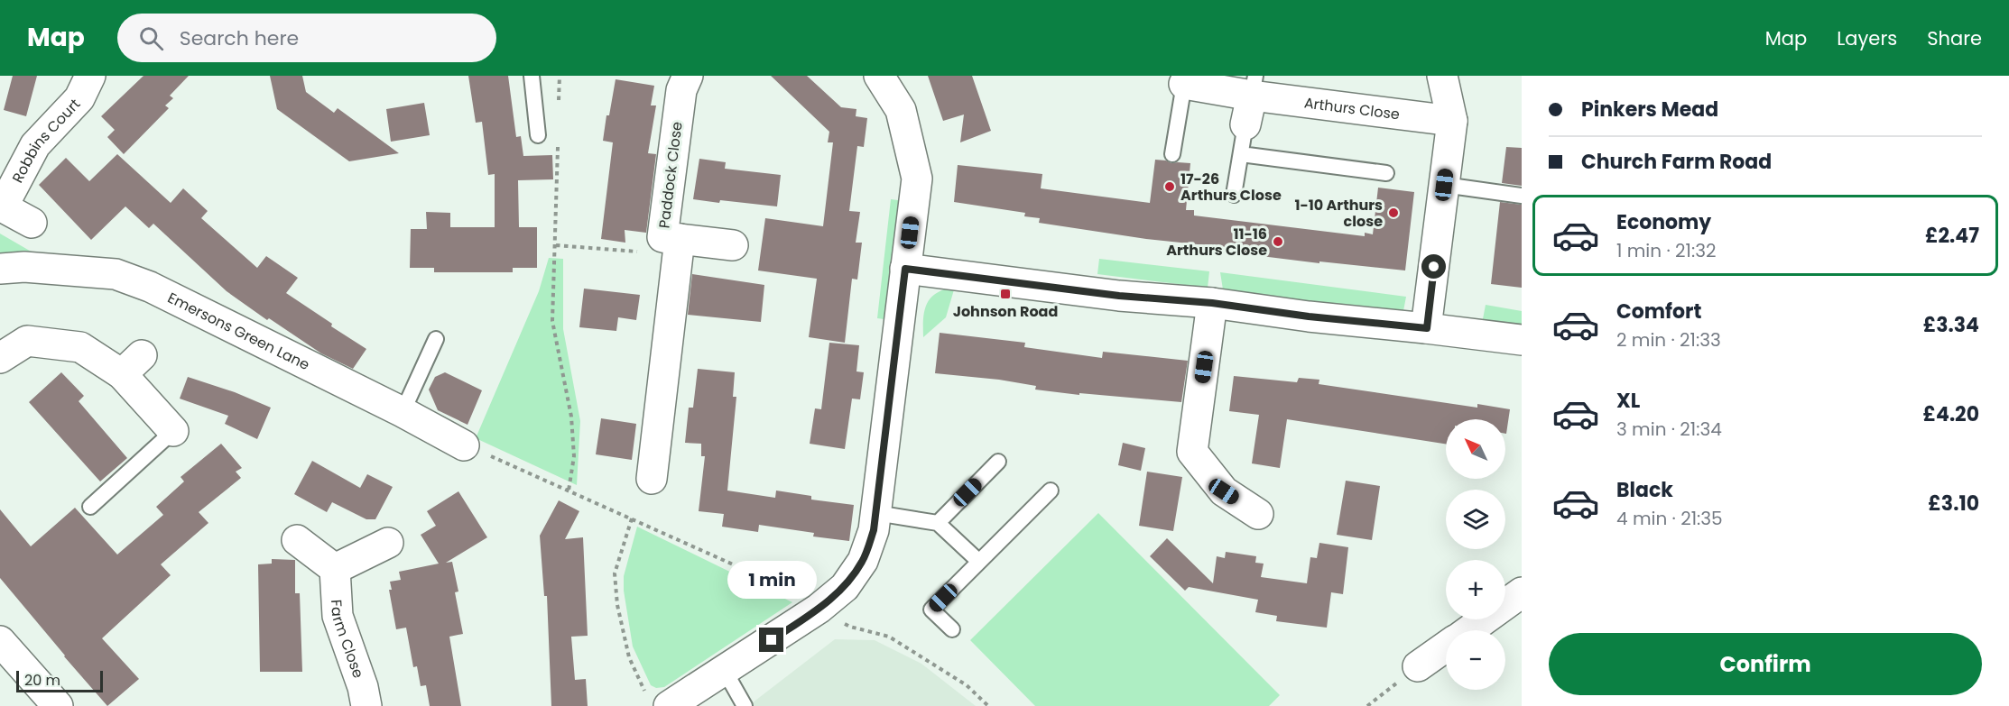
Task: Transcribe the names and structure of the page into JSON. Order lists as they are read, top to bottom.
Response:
{
  "streets": {
    "street": [
      "Arthurs Close",
      "Robbins Court",
      "Paddock Close",
      "Emersons Green Lane",
      "Farm Close"
    ]
  },
  "places": {
    "other": ["17-26 Arthurs Close", "1-10 Arthurs close", "11-16 Arthurs Close"],
    "transit": ["Johnson Road"]
  },
  "scale_bar": "20 m",
  "north": "top left",
  "page": {
    "header": "Map",
    "search": "Search here",
    "nav": ["Map", "Layers", "Share"],
    "banner": ["Pinkers Mead", "Church Farm Road"],
    "list": [
      {
        "name": "Economy",
        "note": "1 min · 21:32",
        "value": "£2.47"
      },
      {
        "name": "Comfort",
        "note": "2 min · 21:33",
        "value": "£3.34"
      },
      {
        "name": "XL",
        "note": "3 min · 21:34",
        "value": "£4.20"
      },
      {
        "name": "Black",
        "note": "4 min · 21:35",
        "value": "£3.10"
      }
    ],
    "map_buttons": ["+", "−"],
    "bubble": "1 min",
    "buttons": "Confirm",
    "scale": "20 m"
  }
}
